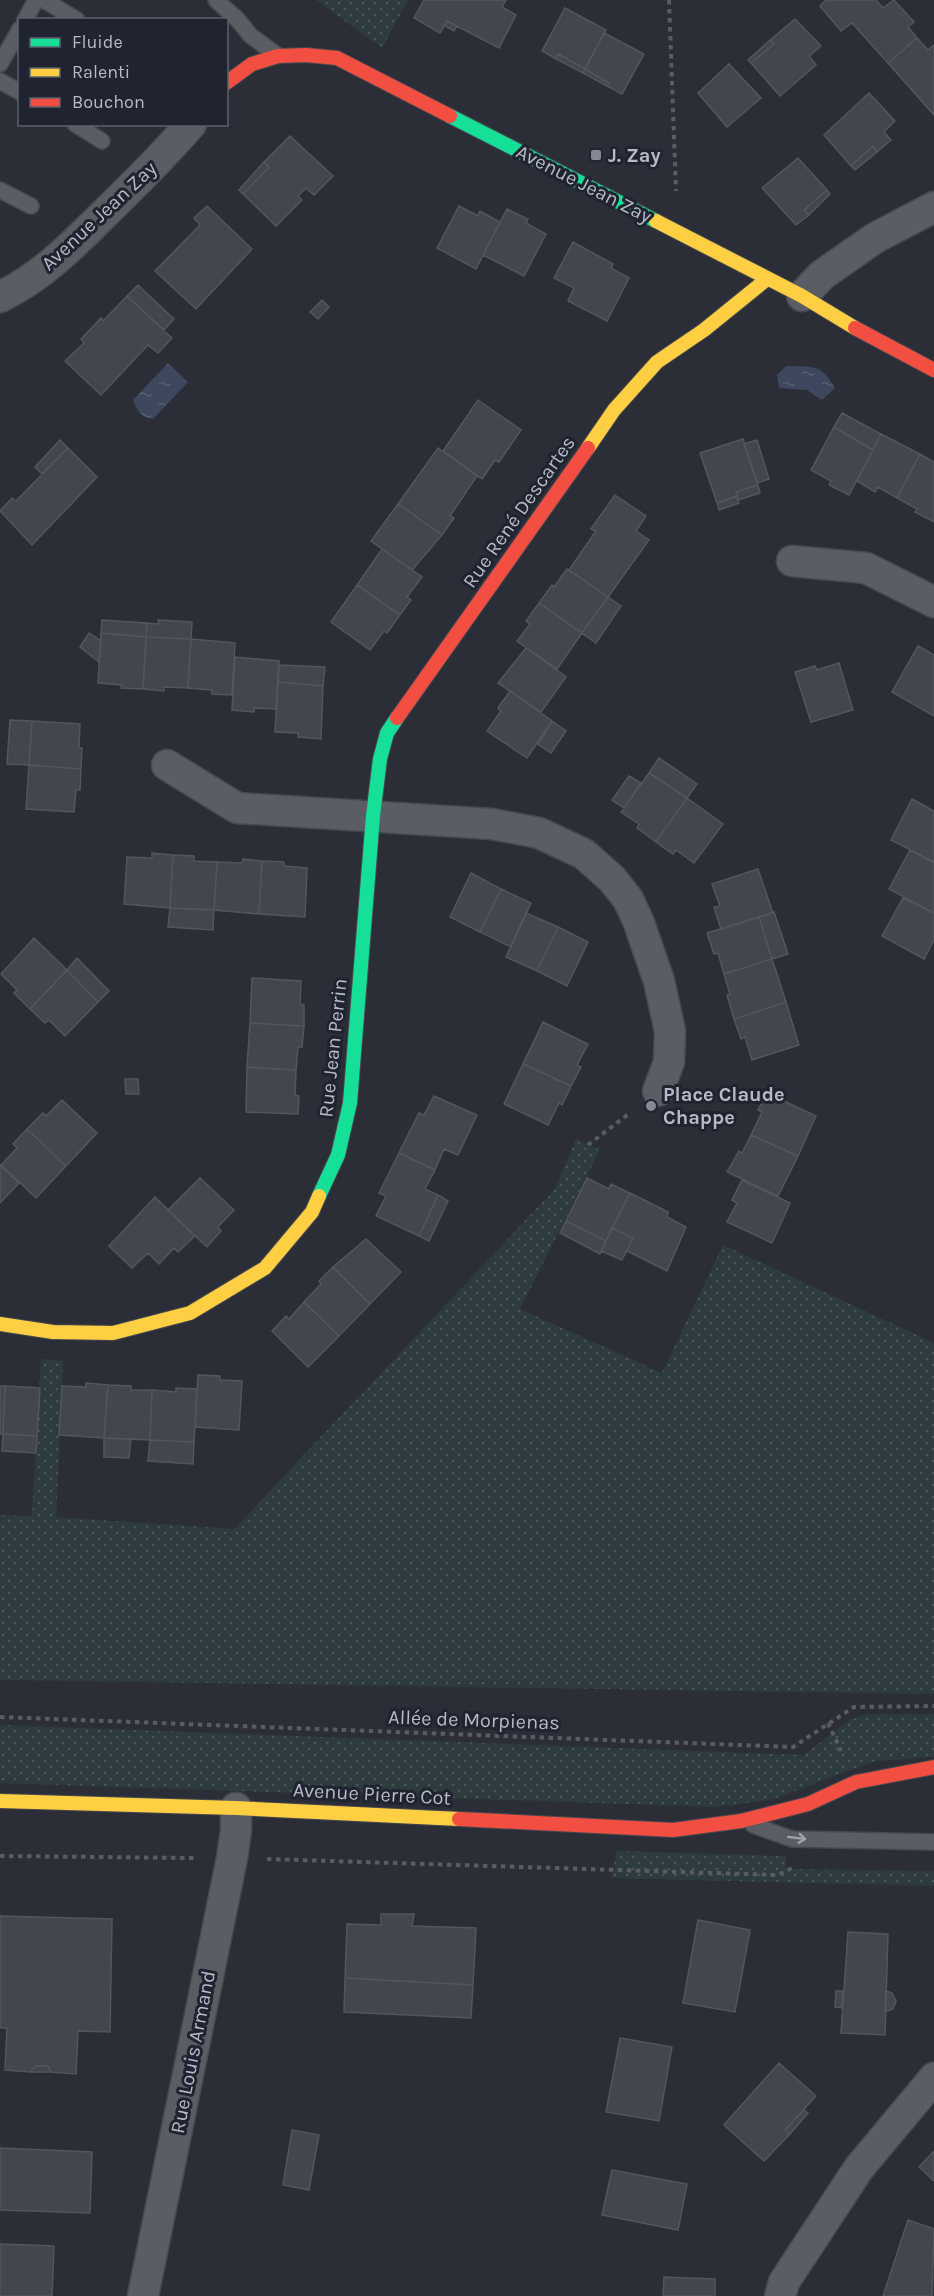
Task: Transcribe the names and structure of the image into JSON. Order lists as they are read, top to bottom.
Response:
{
  "streets": {
    "street": [
      "Avenue Jean Zay",
      "Rue René Descartes",
      "Rue Jean Perrin",
      "Avenue Pierre Cot",
      "Rue Louis Armand"
    ],
    "path": ["Allée de Morpienas"]
  },
  "crossings": [
    ["Avenue Jean Zay", "Rue René Descartes"],
    ["Rue René Descartes", "Rue Jean Perrin"],
    ["Avenue Pierre Cot", "Rue Louis Armand"]
  ],
  "places": {
    "transit": ["J. Zay"],
    "other": ["Place Claude Chappe"]
  },
  "legend": ["Fluide", "Ralenti", "Bouchon"]
}
